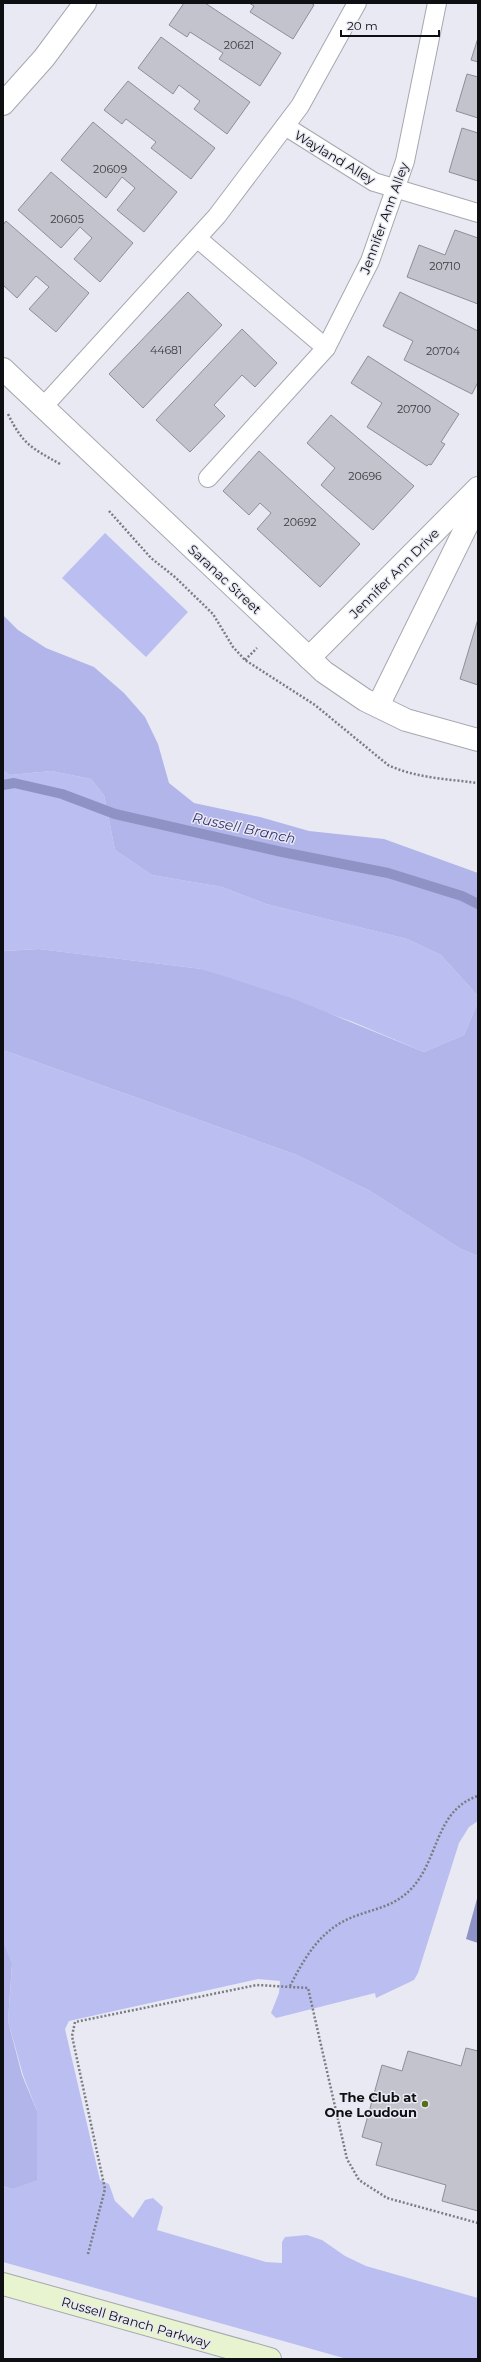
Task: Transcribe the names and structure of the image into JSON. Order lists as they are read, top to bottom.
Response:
{
  "streets": {
    "main road": ["Russell Branch Parkway"],
    "street": ["Jennifer Ann Drive", "Saranac Street"],
    "lane": ["Wayland Alley", "Jennifer Ann Alley"]
  },
  "crossings": [
    ["Wayland Alley", "Jennifer Ann Alley"],
    ["Jennifer Ann Drive", "Saranac Street"]
  ],
  "water": ["Russell Branch"],
  "places": ["The Club at One Loudoun"],
  "house_numbers": [
    "20621",
    "20609",
    "20605",
    "20710",
    "44681",
    "20704",
    "20700",
    "20696",
    "20692"
  ],
  "scale_bar": "20 m"
}
